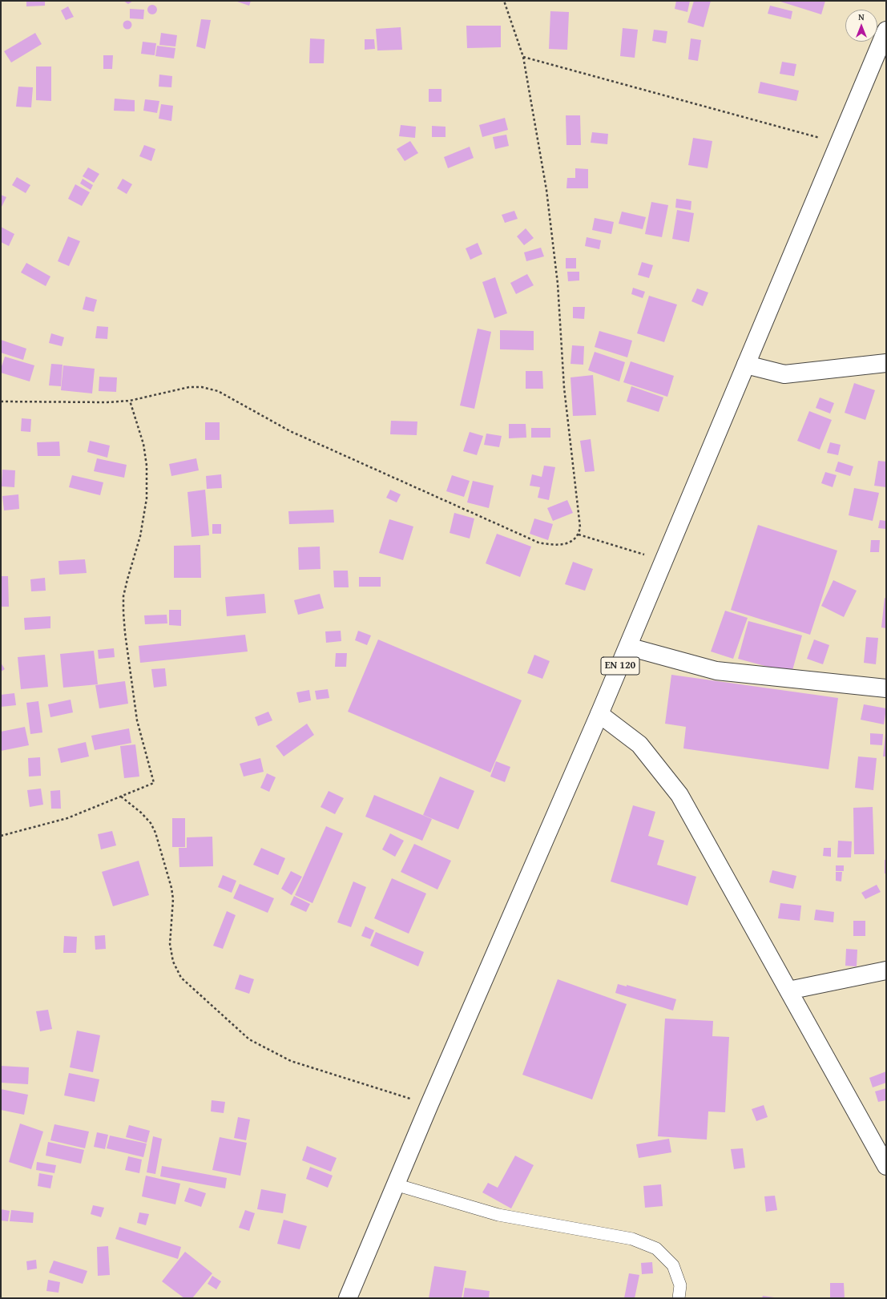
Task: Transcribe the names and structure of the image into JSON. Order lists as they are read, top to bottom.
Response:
{
  "streets": {
    "main road": ["EN 120"]
  },
  "north": "top"
}
